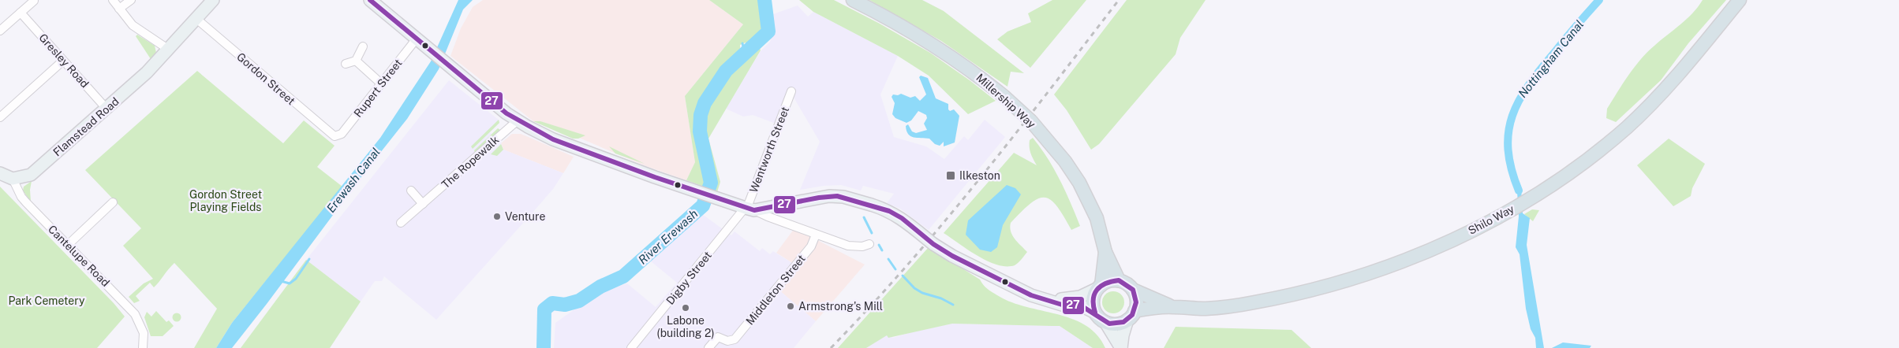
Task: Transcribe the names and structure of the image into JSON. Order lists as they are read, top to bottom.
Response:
{
  "streets": {
    "main road": ["Millership Way", "Shilo Way"],
    "street": [
      "Gresley Road",
      "Gordon Street",
      "Rupert Street",
      "Flamstead Road",
      "Wentworth Street",
      "The Ropewalk",
      "Cantelupe Road",
      "Digby Street",
      "Middleton Street"
    ]
  },
  "crossings": [
    ["Gresley Road", "Flamstead Road"],
    ["Gordon Street", "Rupert Street"],
    ["Gordon Street", "Flamstead Road"],
    ["Millership Way", "Shilo Way"],
    ["Flamstead Road", "Cantelupe Road"],
    ["Wentworth Street", "Digby Street"]
  ],
  "water": ["Nottingham Canal", "Erewash Canal", "River Erewash"],
  "parks": ["Gordon Street Playing Fields", "Park Cemetery"],
  "places": {
    "transit": ["Ilkeston"],
    "other": ["Venture", "Armstrong's Mill", "Labone (building 2)"]
  },
  "lines": ["transit line 27"]
}
